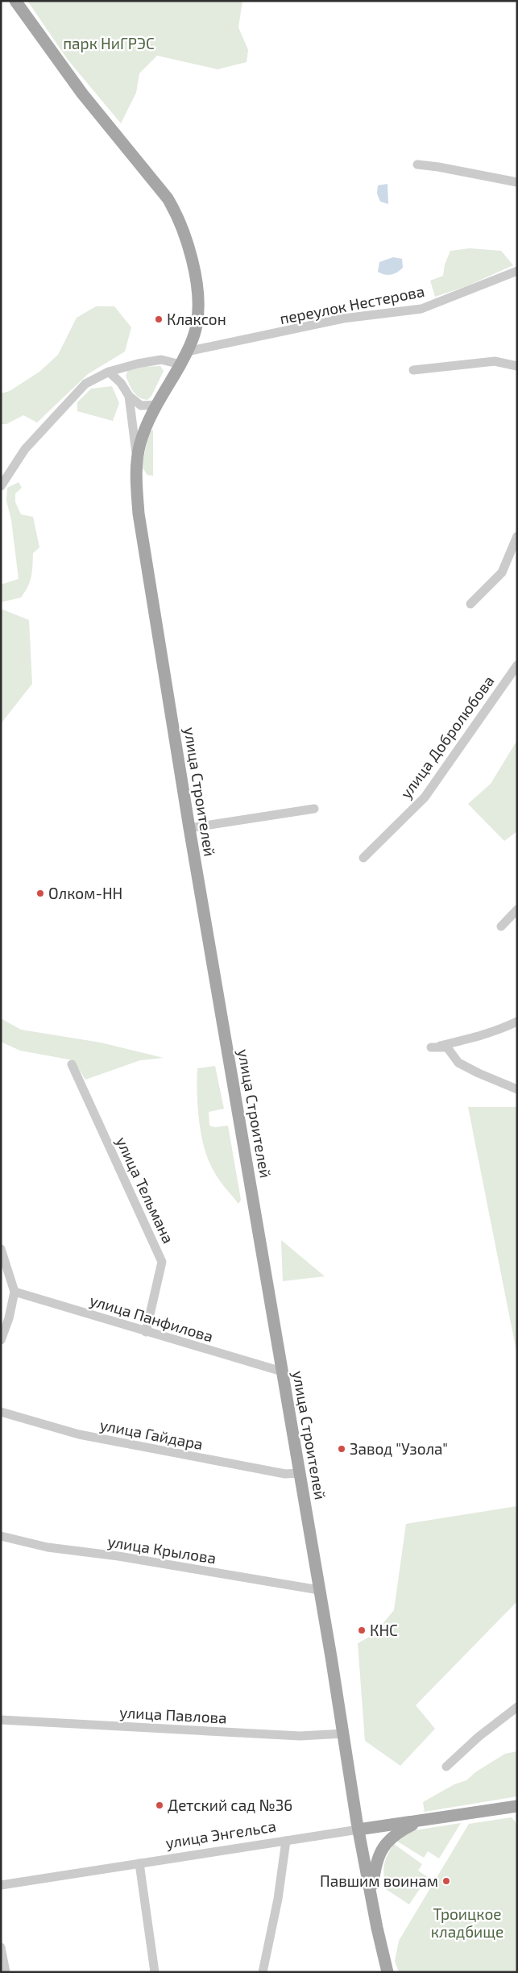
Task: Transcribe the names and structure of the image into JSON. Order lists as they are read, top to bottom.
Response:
{
  "streets": {
    "main road": ["улица Строителей", "улица Энгельса"],
    "street": [
      "переулок Нестерова",
      "улица Добролюбова",
      "улица Тельмана",
      "улица Панфилова",
      "улица Гайдара",
      "улица Крылова",
      "улица Павлова"
    ]
  },
  "crossings": [
    ["переулок Нестерова", "улица Строителей"],
    ["улица Строителей", "улица Панфилова"],
    ["улица Строителей", "улица Гайдара"],
    ["улица Строителей", "улица Крылова"],
    ["улица Строителей", "улица Павлова"],
    ["улица Строителей", "улица Энгельса"],
    ["улица Тельмана", "улица Панфилова"]
  ],
  "parks": ["парк НиГРЭС", "Троицкое кладбище"],
  "places": [
    "Клаксон",
    "Олком-НН",
    "Завод \"Узола\"",
    "КНС",
    "Детский сад №36",
    "Павшим воинам"
  ]
}
